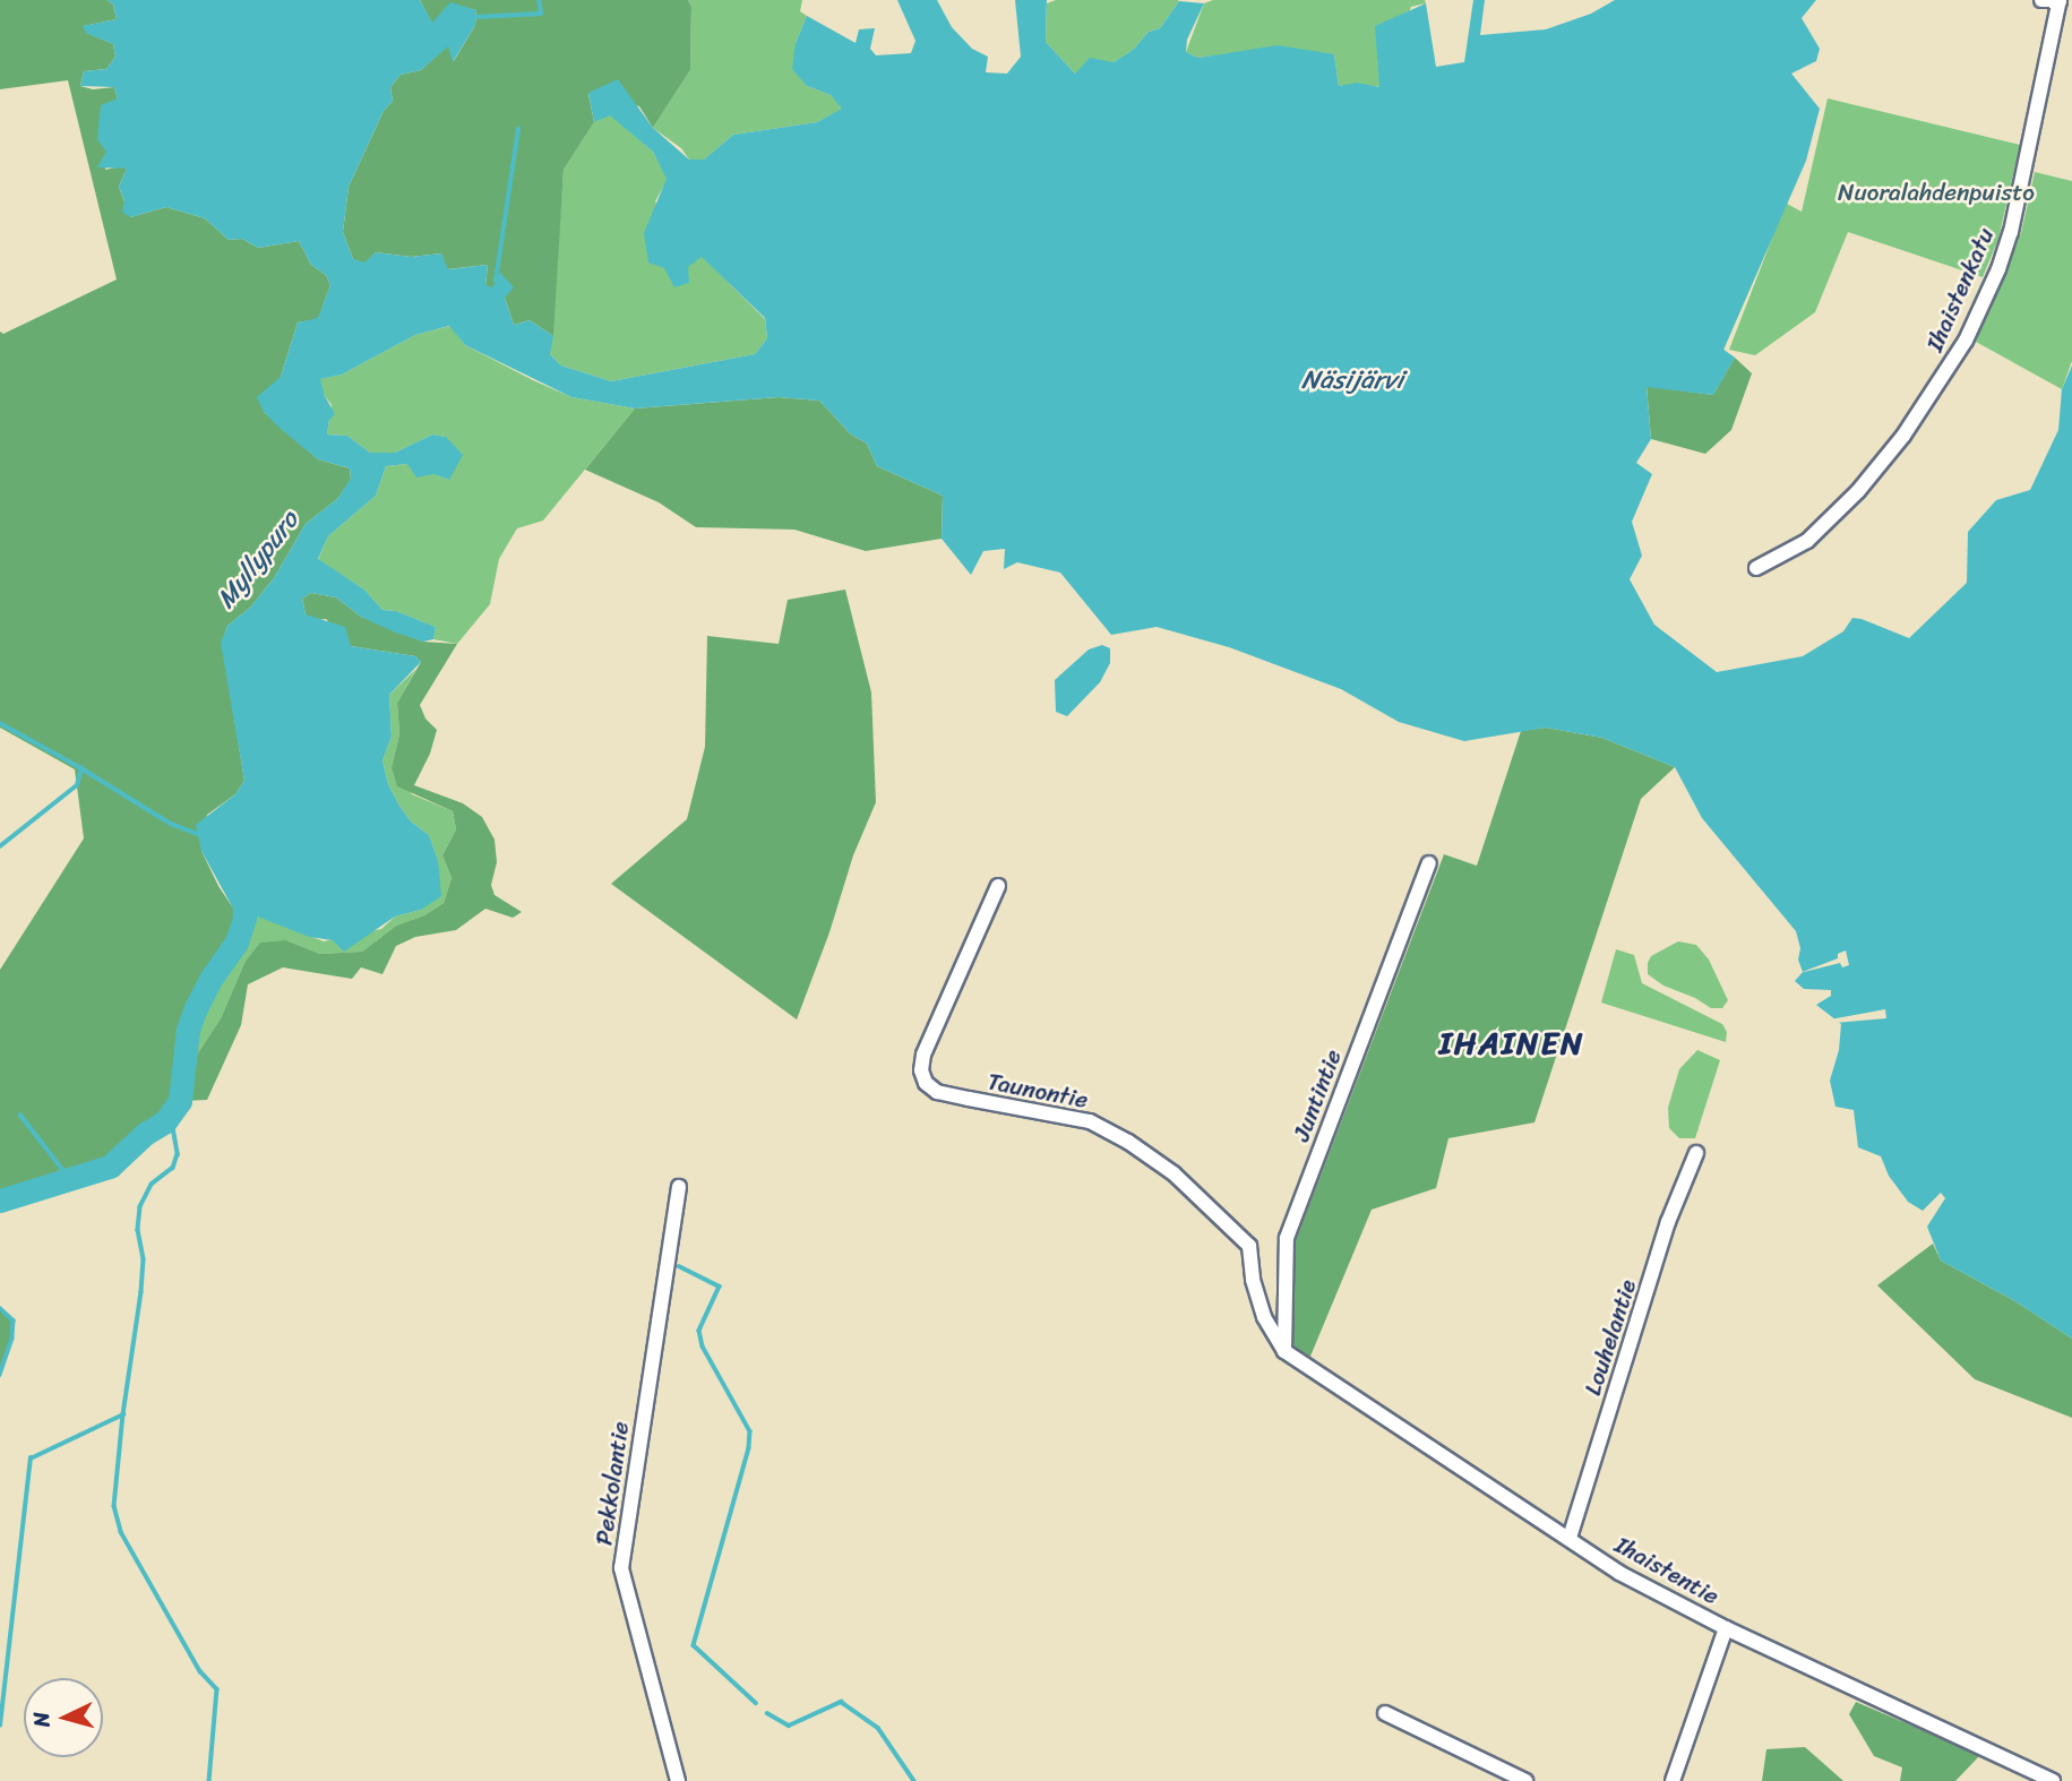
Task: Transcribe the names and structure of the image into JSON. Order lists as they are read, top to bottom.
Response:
{
  "streets": {
    "street": [
      "Ihaistenkatu",
      "Taunontie",
      "Juntintie",
      "Louhelantie",
      "Pekkolantie",
      "Ihaistentie"
    ]
  },
  "crossings": [
    ["Taunontie", "Juntintie"],
    ["Taunontie", "Ihaistentie"],
    ["Juntintie", "Ihaistentie"],
    ["Louhelantie", "Ihaistentie"]
  ],
  "districts": ["IHAINEN"],
  "water": ["Näsijärvi", "Myllypuro"],
  "parks": ["Nuoralahdenpuisto"],
  "north": "left"
}
